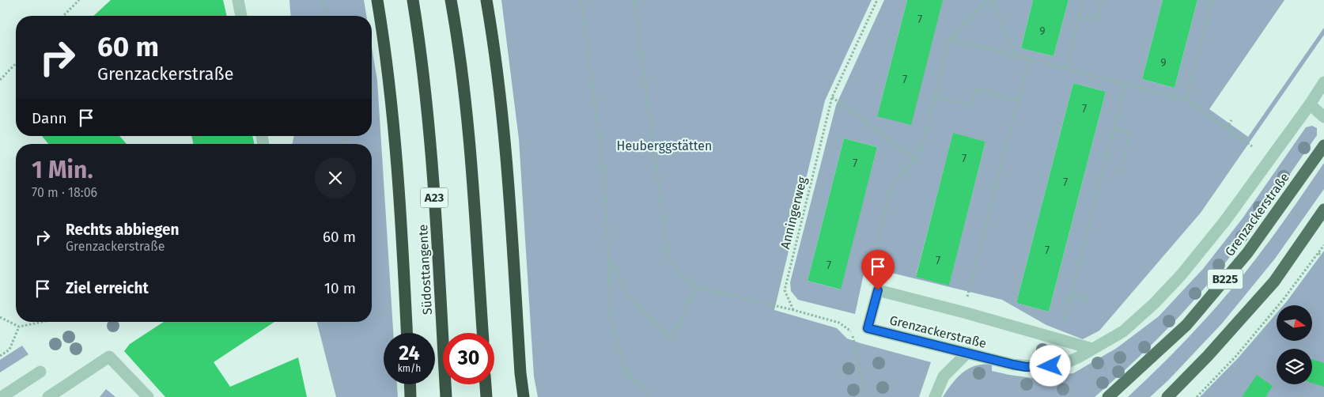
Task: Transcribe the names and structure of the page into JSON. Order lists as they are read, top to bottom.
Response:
{
  "streets": {
    "highway": ["A23", "Südosttangente"],
    "main road": ["Grenzackerstraße", "B225"],
    "path": ["Anningerweg"]
  },
  "parks": ["Heuberggstätten"],
  "house_numbers": [
    "7",
    "9",
    "9",
    "7",
    "7",
    "7",
    "7",
    "7",
    "7",
    "7",
    "7"
  ],
  "north": "right",
  "page": {
    "turn": ["60 m", "Grenzackerstraße"],
    "then": "Dann",
    "heading": ["1 Min.", "70 m · 18:06"],
    "list": [
      {
        "name": "Rechts abbiegen",
        "note": "Grenzackerstraße",
        "value": "60 m"
      },
      {
        "name": "Ziel erreicht",
        "value": "10 m"
      }
    ],
    "speed": "24 km/h",
    "limit": "30"
  }
}
